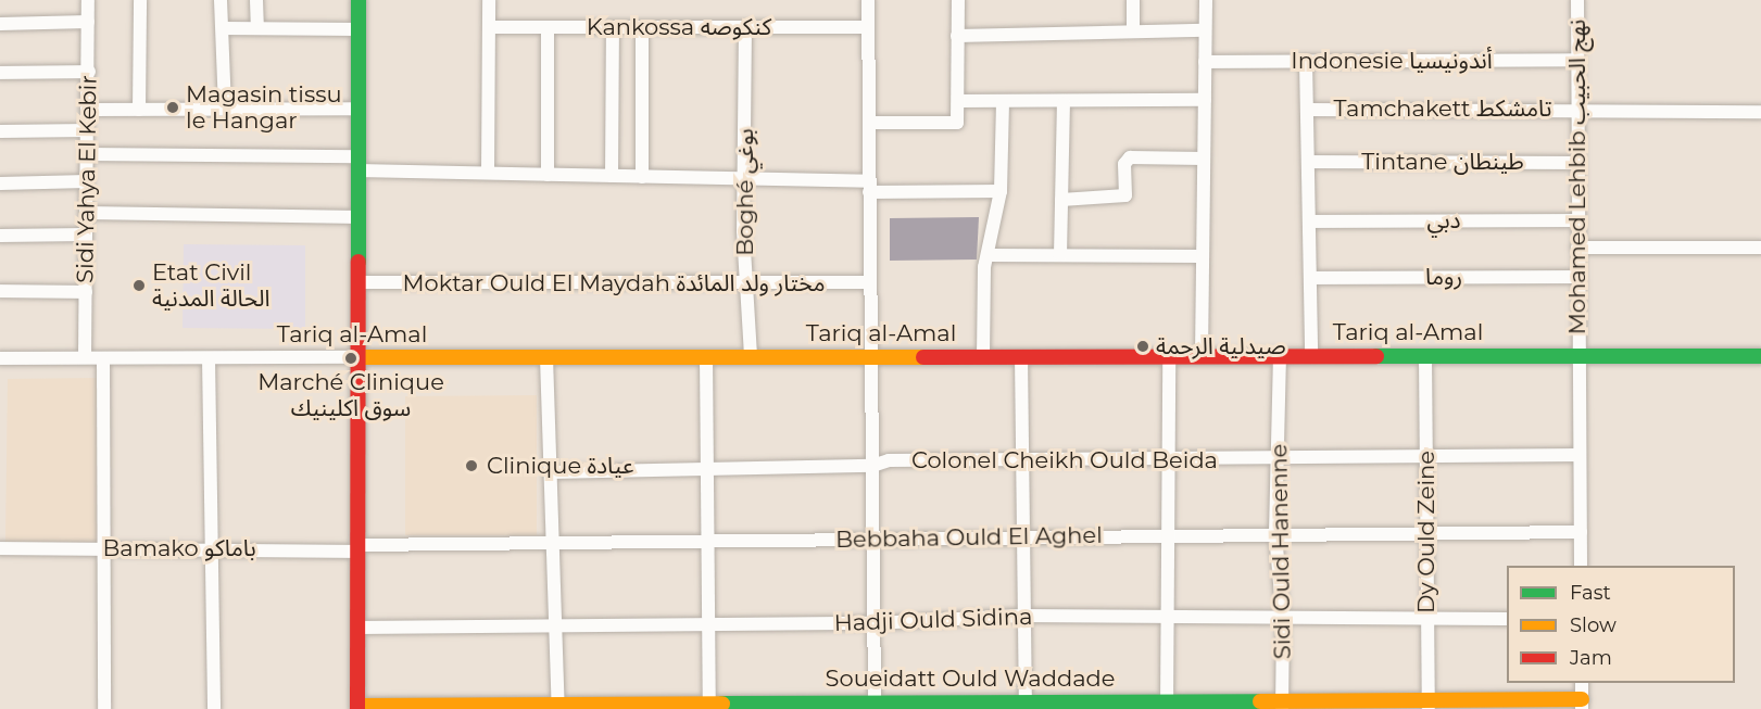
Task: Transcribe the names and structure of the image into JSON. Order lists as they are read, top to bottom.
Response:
{
  "streets": {
    "street": [
      "Kankossa كنكوصه",
      "Indonesie أندونيسيا",
      "Tamchakett تامشكط",
      "Tintane طينطان",
      "Mohamed Lehbib نهج الحبيب",
      "Sidi Yahya El Kebir",
      "Boghé بوغي",
      "دبي",
      "روما",
      "Moktar Ould El Maydah مختار ولد المائدة",
      "Tariq al-Amal",
      "Colonel Cheikh Ould Beida",
      "Dy Ould Zeine",
      "Bebbaha Ould El Aghel",
      "Bamako باماكو",
      "Sidi Ould Hanenne",
      "Hadji Ould Sidina",
      "Soueidatt Ould Waddade"
    ]
  },
  "crossings": [
    ["Kankossa كنكوصه", "Boghé بوغي"],
    ["Indonesie أندونيسيا", "Mohamed Lehbib نهج الحبيب"],
    ["Tamchakett تامشكط", "Mohamed Lehbib نهج الحبيب"],
    ["Tintane طينطان", "Mohamed Lehbib نهج الحبيب"],
    ["Mohamed Lehbib نهج الحبيب", "دبي"],
    ["Mohamed Lehbib نهج الحبيب", "روما"],
    ["Mohamed Lehbib نهج الحبيب", "Tariq al-Amal"],
    ["Mohamed Lehbib نهج الحبيب", "Colonel Cheikh Ould Beida"],
    ["Mohamed Lehbib نهج الحبيب", "Bebbaha Ould El Aghel"],
    ["Sidi Yahya El Kebir", "Tariq al-Amal"],
    ["Boghé بوغي", "Moktar Ould El Maydah مختار ولد المائدة"],
    ["Boghé بوغي", "Tariq al-Amal"],
    ["Tariq al-Amal", "Dy Ould Zeine"],
    ["Tariq al-Amal", "Sidi Ould Hanenne"],
    ["Colonel Cheikh Ould Beida", "Dy Ould Zeine"],
    ["Colonel Cheikh Ould Beida", "Sidi Ould Hanenne"],
    ["Dy Ould Zeine", "Bebbaha Ould El Aghel"],
    ["Dy Ould Zeine", "Hadji Ould Sidina"],
    ["Dy Ould Zeine", "Soueidatt Ould Waddade"],
    ["Bebbaha Ould El Aghel", "Bamako باماكو"],
    ["Bebbaha Ould El Aghel", "Sidi Ould Hanenne"],
    ["Sidi Ould Hanenne", "Hadji Ould Sidina"],
    ["Sidi Ould Hanenne", "Soueidatt Ould Waddade"]
  ],
  "places": [
    "Magasin tissu le Hangar",
    "Etat Civil الحالة المدنية",
    "صيدلية الرحمة",
    "Marché Clinique سوق اكلينيك",
    "Clinique عيادة"
  ],
  "legend": ["Fast", "Slow", "Jam"]
}
